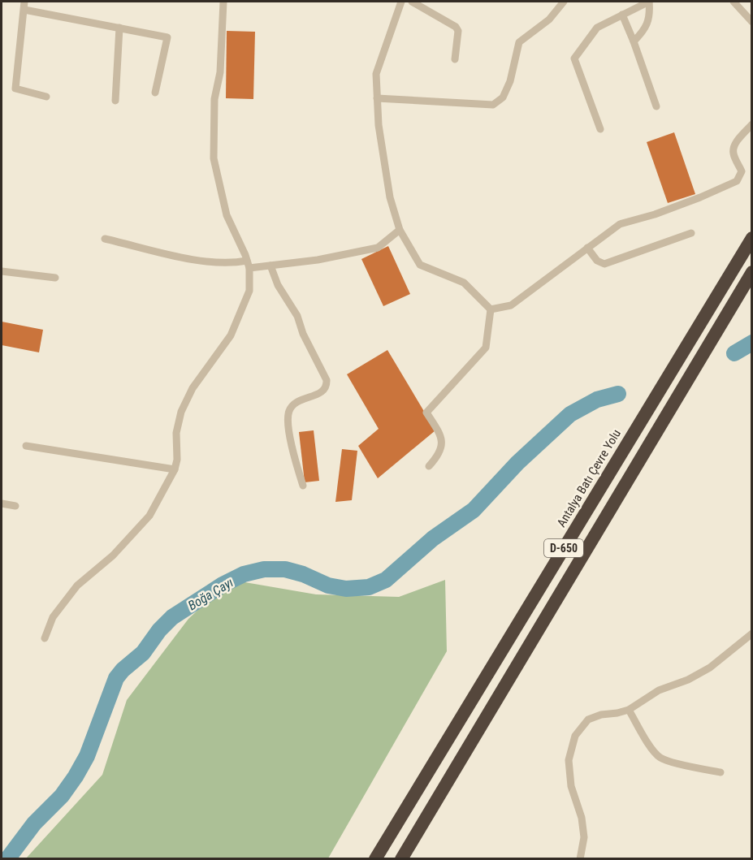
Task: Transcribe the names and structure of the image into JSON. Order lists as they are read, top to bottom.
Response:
{
  "streets": {
    "highway": ["Antalya Batı Çevre Yolu", "D-650"]
  },
  "water": ["Boğa Çayı"]
}
